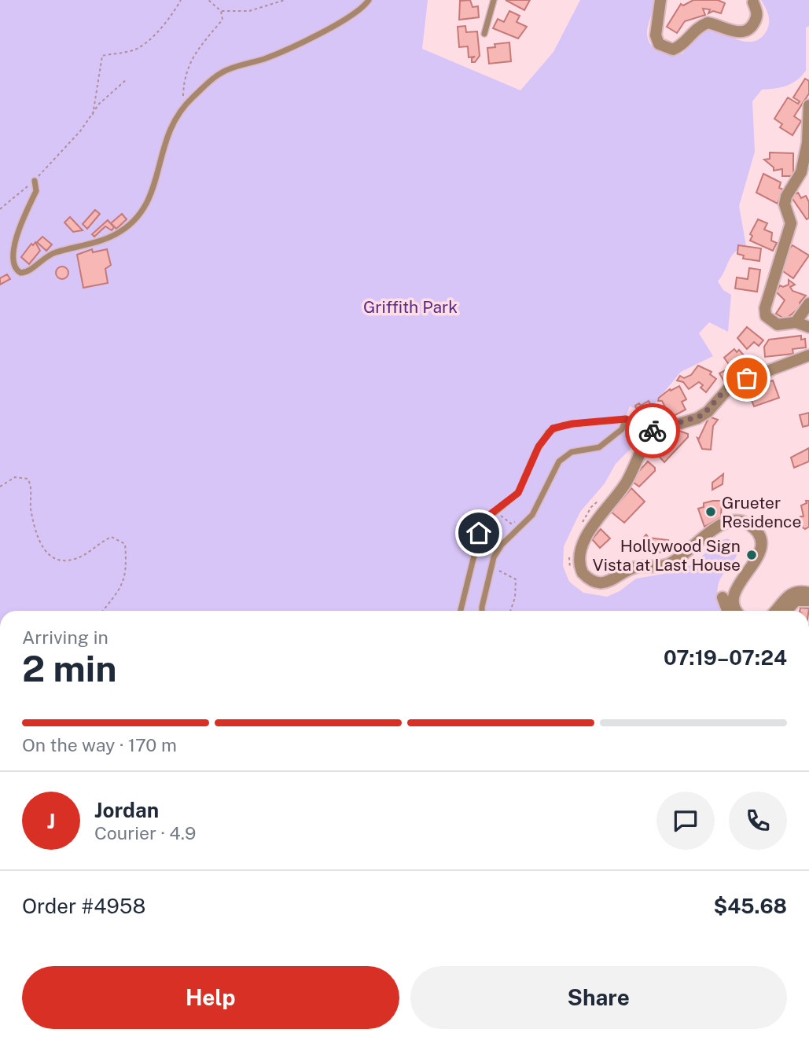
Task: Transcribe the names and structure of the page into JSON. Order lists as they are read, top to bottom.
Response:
{
  "parks": ["Griffith Park"],
  "places": ["Grueter Residence", "Hollywood Sign Vista at Last House"],
  "page": {
    "heading": ["2 min", "Arriving in", "07:19–07:24"],
    "panel": [
      "Jordan",
      "Courier · 4.9",
      "Order #4958",
      "$45.68"
    ],
    "bar": "On the way · 170 m",
    "round": "J",
    "buttons": ["Help", "Share"]
  }
}
